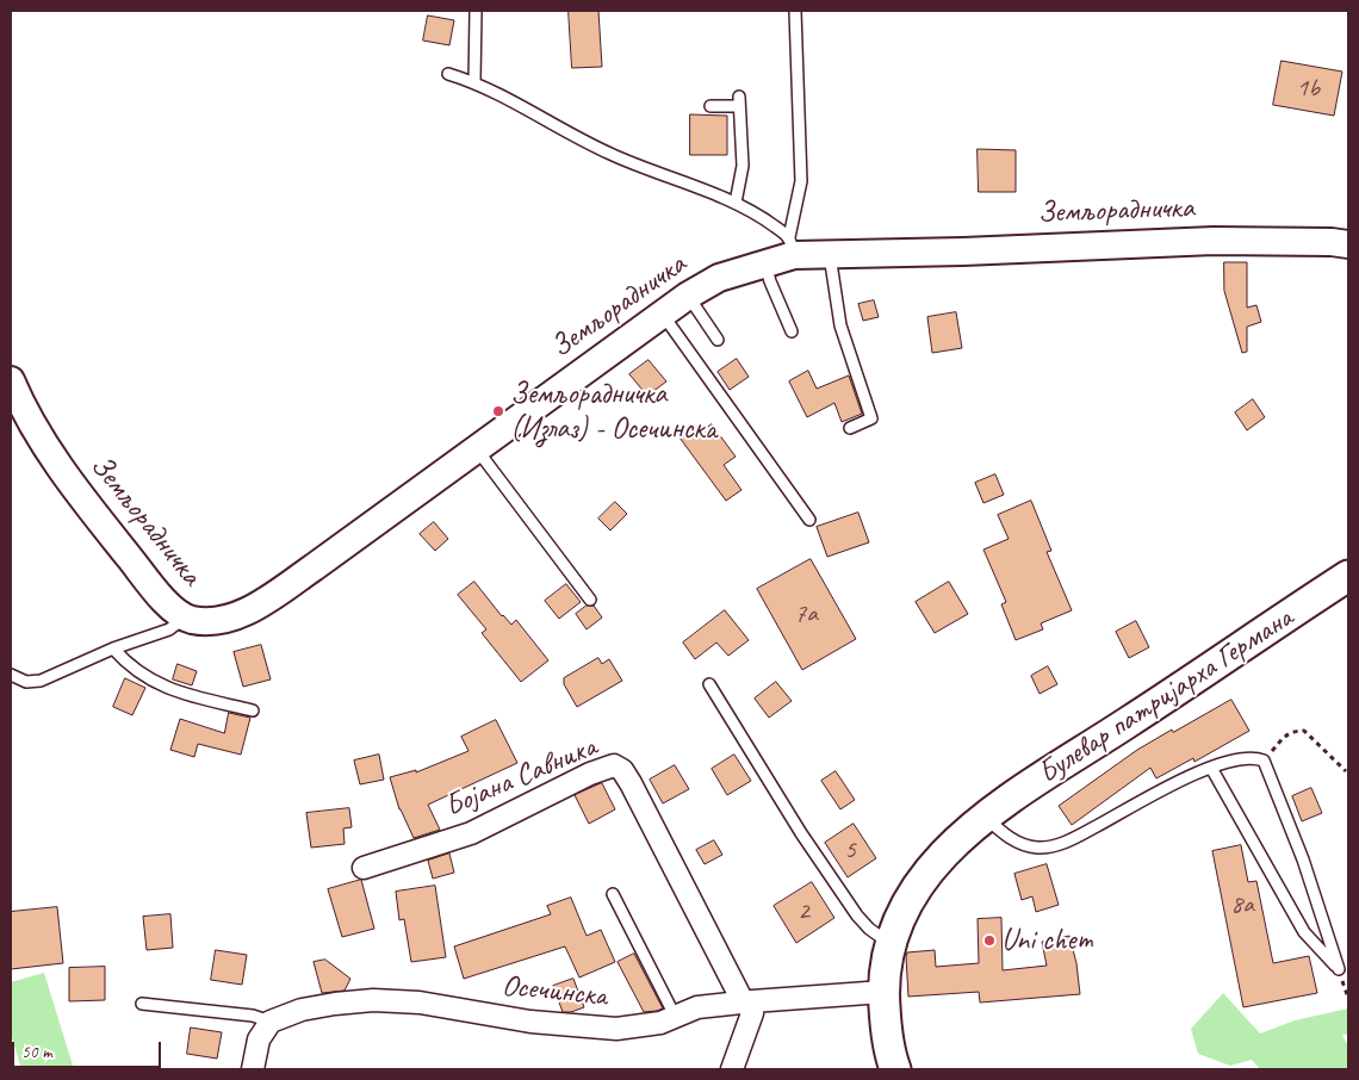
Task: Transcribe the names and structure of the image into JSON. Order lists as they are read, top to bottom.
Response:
{
  "streets": {
    "main road": ["Булевар патријарха Германа"],
    "street": ["Земљорадничка", "Бојана Савника", "Осечинска"]
  },
  "crossings": [
    ["Булевар патријарха Германа", "Осечинска"],
    ["Бојана Савника", "Осечинска"]
  ],
  "places": ["Земљорадничка (Излаз) - Осечинска", "Uni chem"],
  "house_numbers": [
    "1b",
    "7a",
    "5",
    "8a",
    "2"
  ],
  "scale_bar": "50 m"
}
